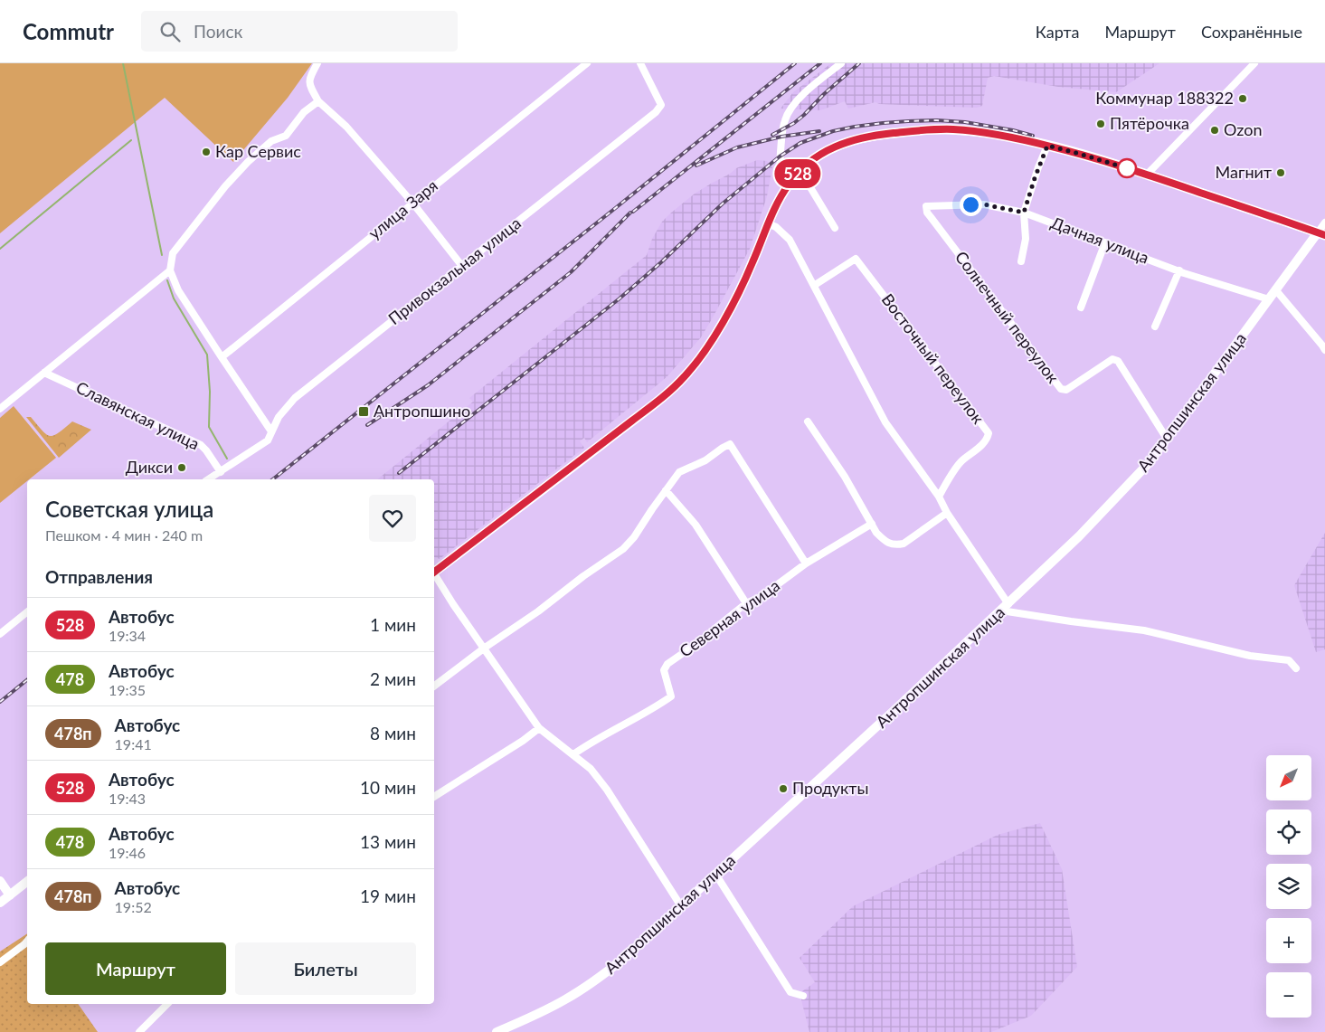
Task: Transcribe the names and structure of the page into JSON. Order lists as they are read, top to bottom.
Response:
{
  "streets": {
    "street": [
      "улица Заря",
      "Дачная улица",
      "Привокзальная улица",
      "Солнечный переулок",
      "Восточный переулок",
      "Антропшинская улица",
      "Славянская улица",
      "Северная улица"
    ]
  },
  "crossings": [
    ["Дачная улица", "Солнечный переулок"],
    ["Дачная улица", "Антропшинская улица"],
    ["Привокзальная улица", "Славянская улица"],
    ["Солнечный переулок", "Антропшинская улица"]
  ],
  "places": {
    "other": [
      "Коммунар 188322",
      "Пятёрочка",
      "Ozon",
      "Кар Сервис",
      "Магнит",
      "Дикси",
      "Продукты"
    ],
    "transit": ["Антропшино"]
  },
  "lines": ["bus line 528"],
  "north": "bottom left",
  "page": {
    "header": "Commutr",
    "search": "Поиск",
    "nav": ["Карта", "Маршрут", "Сохранённые"],
    "on_map": "528",
    "heading": [
      ["Советская улица", "Пешком · 4 мин · 240 m"],
      "Отправления"
    ],
    "list": [
      {
        "mark": "528",
        "name": "Автобус",
        "note": "19:34",
        "value": "1 мин"
      },
      {
        "mark": "478",
        "name": "Автобус",
        "note": "19:35",
        "value": "2 мин"
      },
      {
        "mark": "478п",
        "name": "Автобус",
        "note": "19:41",
        "value": "8 мин"
      },
      {
        "mark": "528",
        "name": "Автобус",
        "note": "19:43",
        "value": "10 мин"
      },
      {
        "mark": "478",
        "name": "Автобус",
        "note": "19:46",
        "value": "13 мин"
      },
      {
        "mark": "478п",
        "name": "Автобус",
        "note": "19:52",
        "value": "19 мин"
      }
    ],
    "map_buttons": ["+", "−"],
    "buttons": ["Маршрут", "Билеты"]
  }
}
